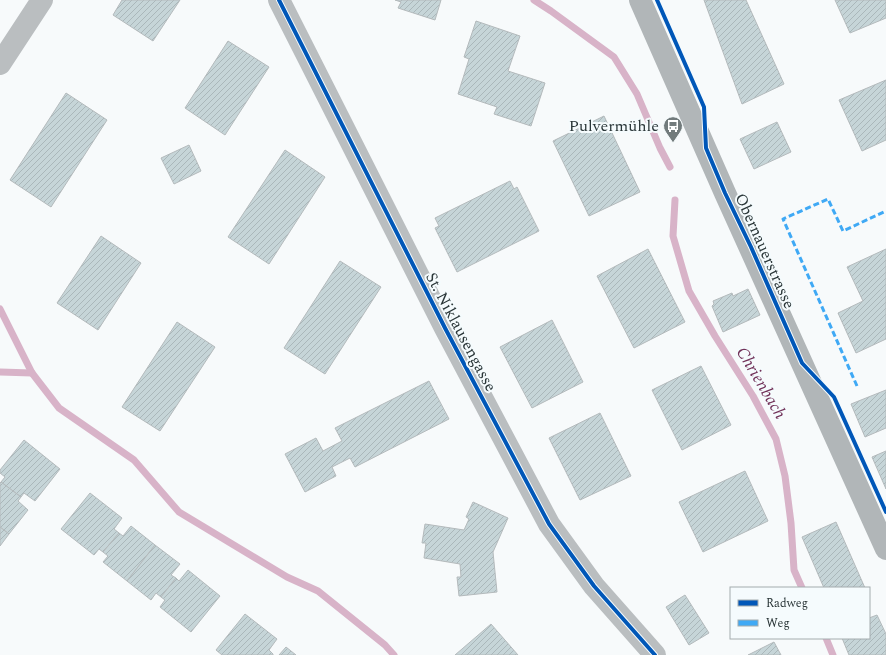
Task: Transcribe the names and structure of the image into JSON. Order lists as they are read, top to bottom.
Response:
{
  "streets": {
    "main road": ["Obernauerstrasse"],
    "street": ["St. Niklausengasse"]
  },
  "water": ["Chrienbach"],
  "places": {
    "bus stop": ["Pulvermühle"]
  },
  "legend": ["Radweg", "Weg"]
}
